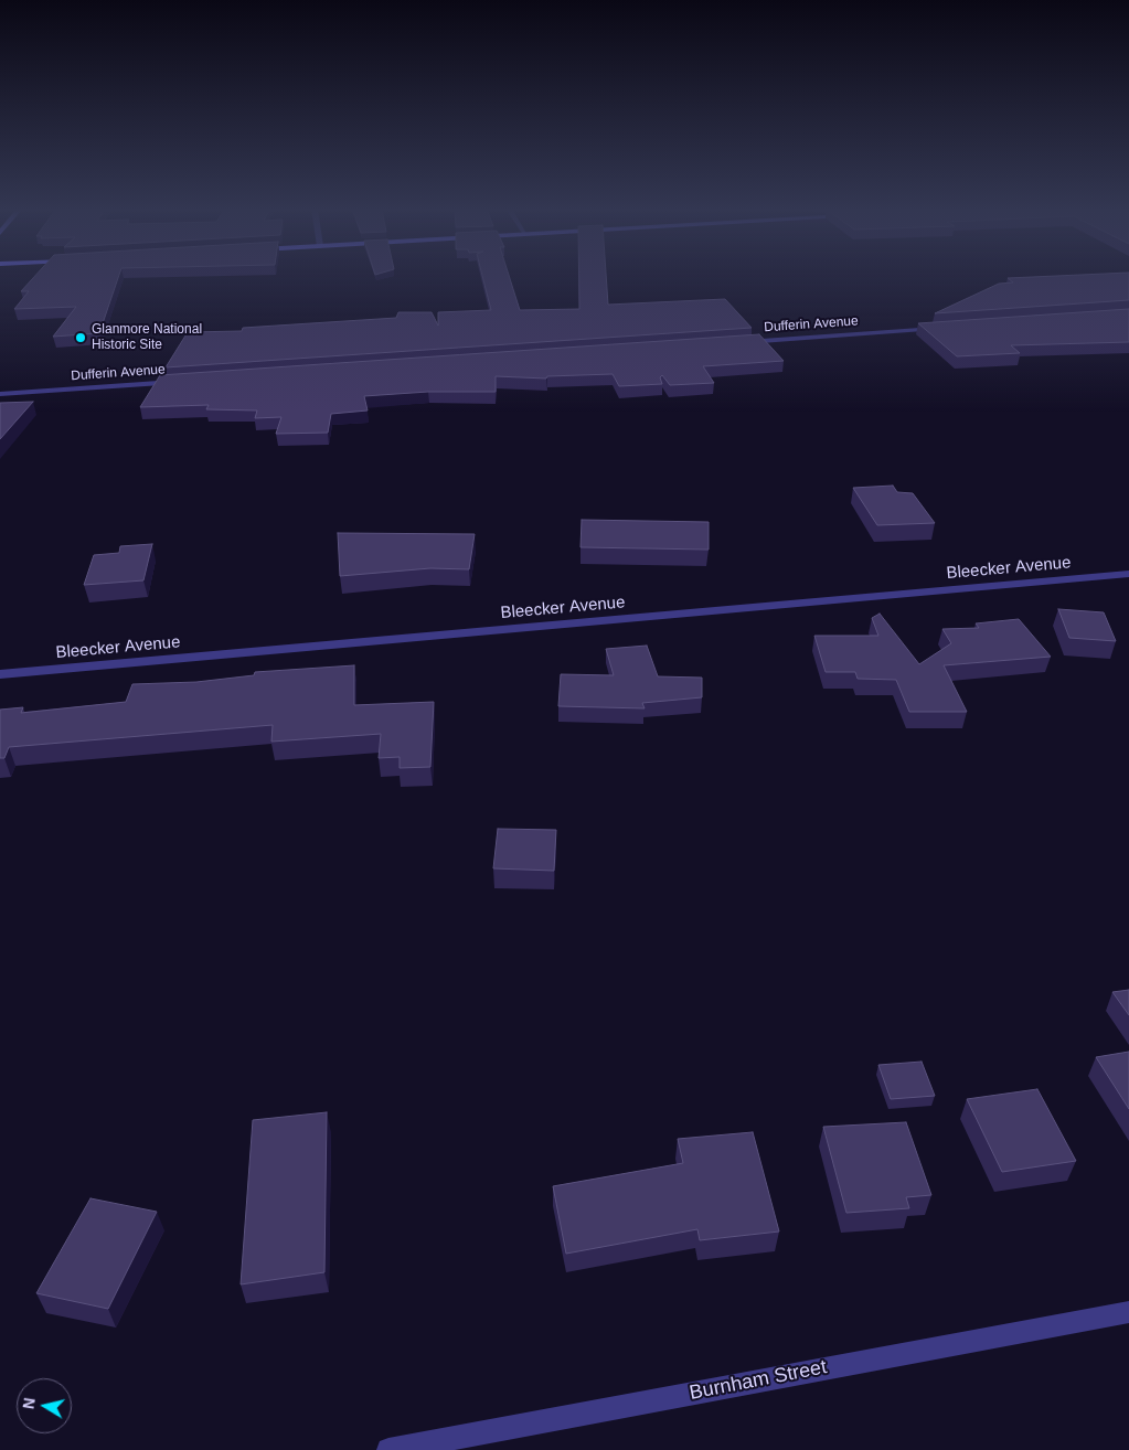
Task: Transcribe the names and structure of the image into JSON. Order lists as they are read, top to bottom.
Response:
{
  "streets": {
    "street": ["Dufferin Avenue", "Bleecker Avenue", "Burnham Street"]
  },
  "places": ["Glanmore National Historic Site"],
  "north": "left"
}
